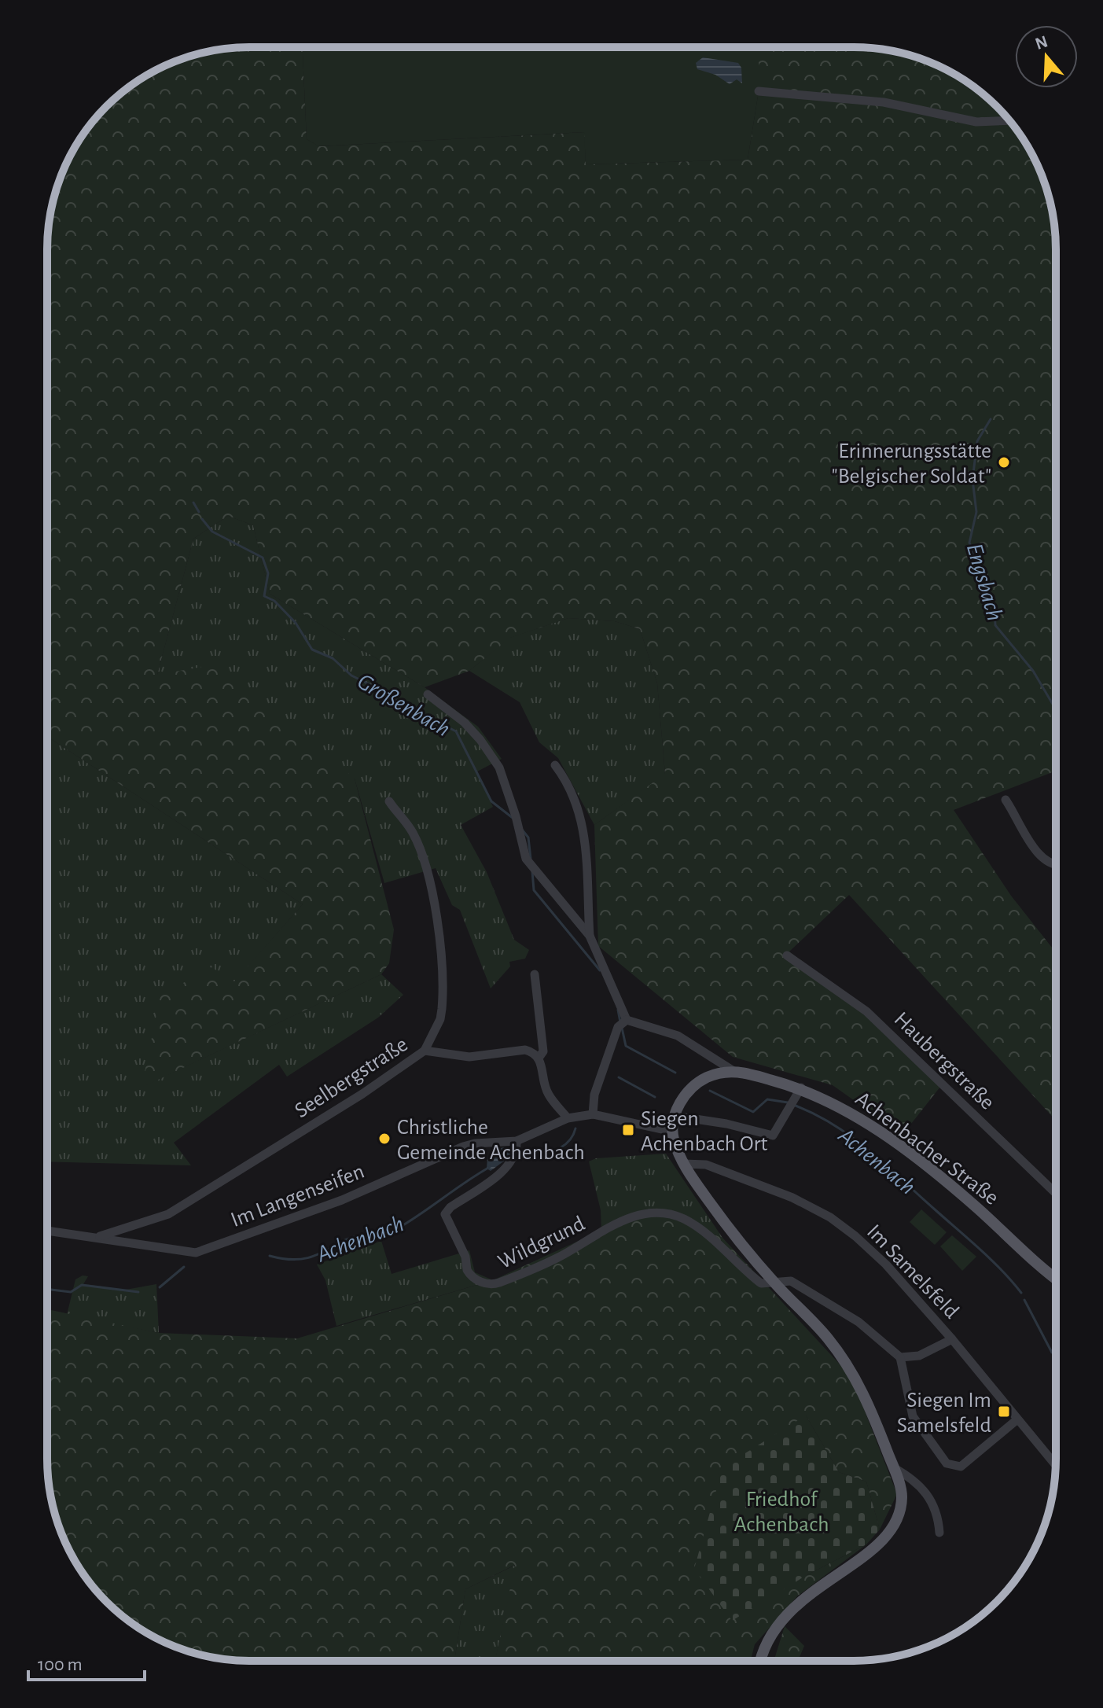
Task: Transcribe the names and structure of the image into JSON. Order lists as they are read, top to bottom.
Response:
{
  "streets": {
    "main road": ["Achenbacher Straße"],
    "street": [
      "Haubergstraße",
      "Seelbergstraße",
      "Im Langenseifen",
      "Wildgrund",
      "Im Samelsfeld"
    ]
  },
  "crossings": [
    ["Seelbergstraße", "Im Langenseifen"],
    ["Im Langenseifen", "Wildgrund"]
  ],
  "water": ["Engsbach", "Großenbach", "Achenbach"],
  "parks": ["Friedhof Achenbach"],
  "places": {
    "other": ["Erinnerungsstätte \"Belgischer Soldat\"", "Christliche Gemeinde Achenbach"],
    "transit": ["Siegen Achenbach Ort", "Siegen Im Samelsfeld"]
  },
  "scale_bar": "100 m",
  "north": "top"
}
